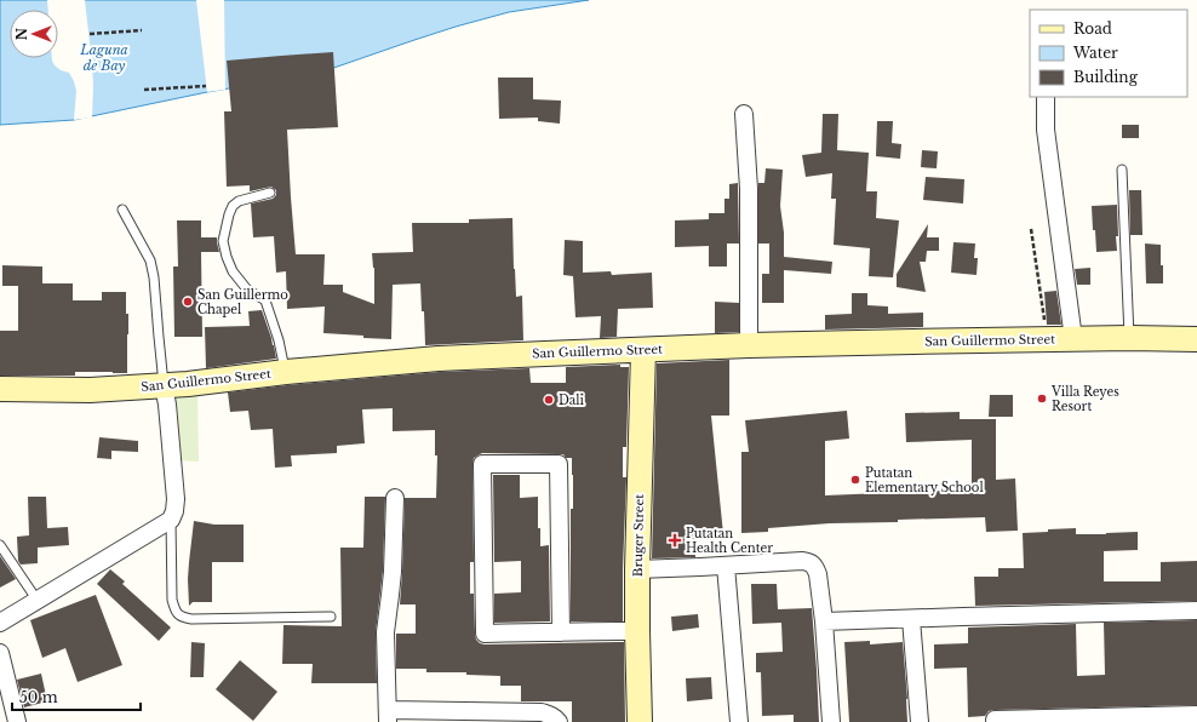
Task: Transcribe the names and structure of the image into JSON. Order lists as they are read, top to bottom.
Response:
{
  "streets": {
    "main road": ["San Guillermo Street", "Bruger Street"]
  },
  "crossings": [
    ["San Guillermo Street", "Bruger Street"]
  ],
  "water": ["Laguna de Bay"],
  "places": {
    "other": [
      "San Guillermo Chapel",
      "Villa Reyes Resort",
      "Dali",
      "Putatan Elementary School"
    ],
    "health": ["Putatan Health Center"]
  },
  "legend": ["Road", "Water", "Building"],
  "scale_bar": "50 m",
  "north": "left"
}
